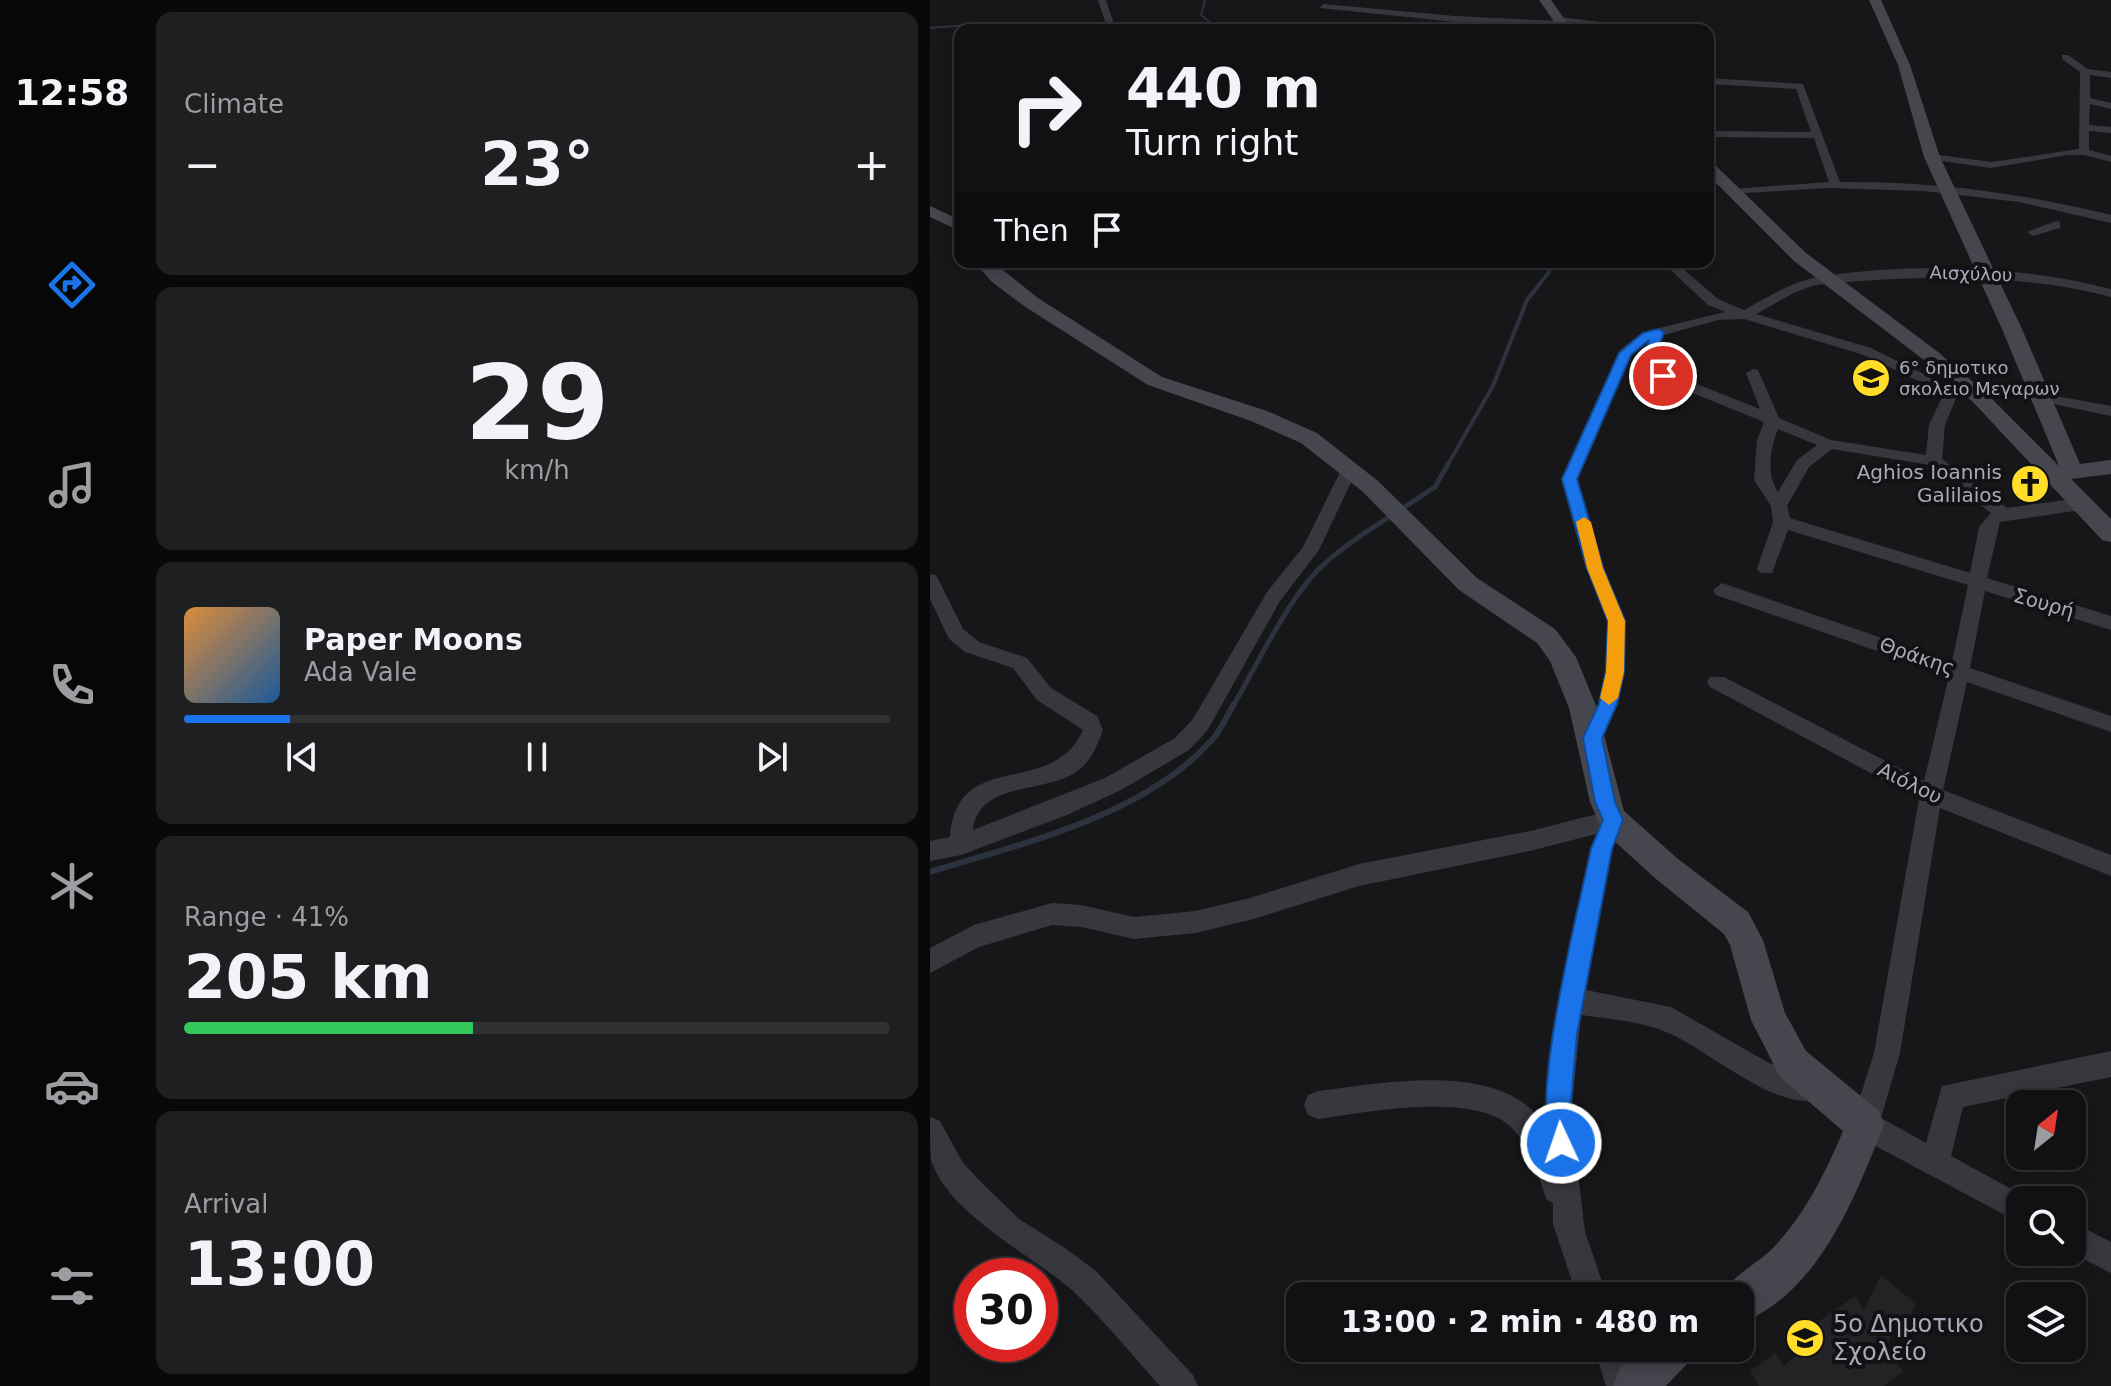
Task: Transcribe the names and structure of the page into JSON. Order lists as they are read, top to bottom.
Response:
{
  "streets": {
    "street": [
      "Αισχύλου",
      "Σουρή",
      "Θράκης",
      "Αιόλου"
    ]
  },
  "places": {
    "school or university": ["6° δημοτικο σκολειο Μεγαρων", "5o Δημοτικο Σχολείο"],
    "church": ["Aghios Ioannis Galilaios"]
  },
  "north": "top right",
  "page": {
    "tabs": "12:58",
    "tile": [
      "Climate",
      ["29", "km/h"],
      ["Range · 41%", "205 km"],
      ["Arrival", "13:00"]
    ],
    "turn": ["440 m", "Turn right"],
    "heat": ["−", "23°", "+"],
    "then": "Then",
    "song": ["Paper Moons", "Ada Vale"],
    "limit": "30",
    "trip": "13:00 · 2 min · 480 m"
  }
}
